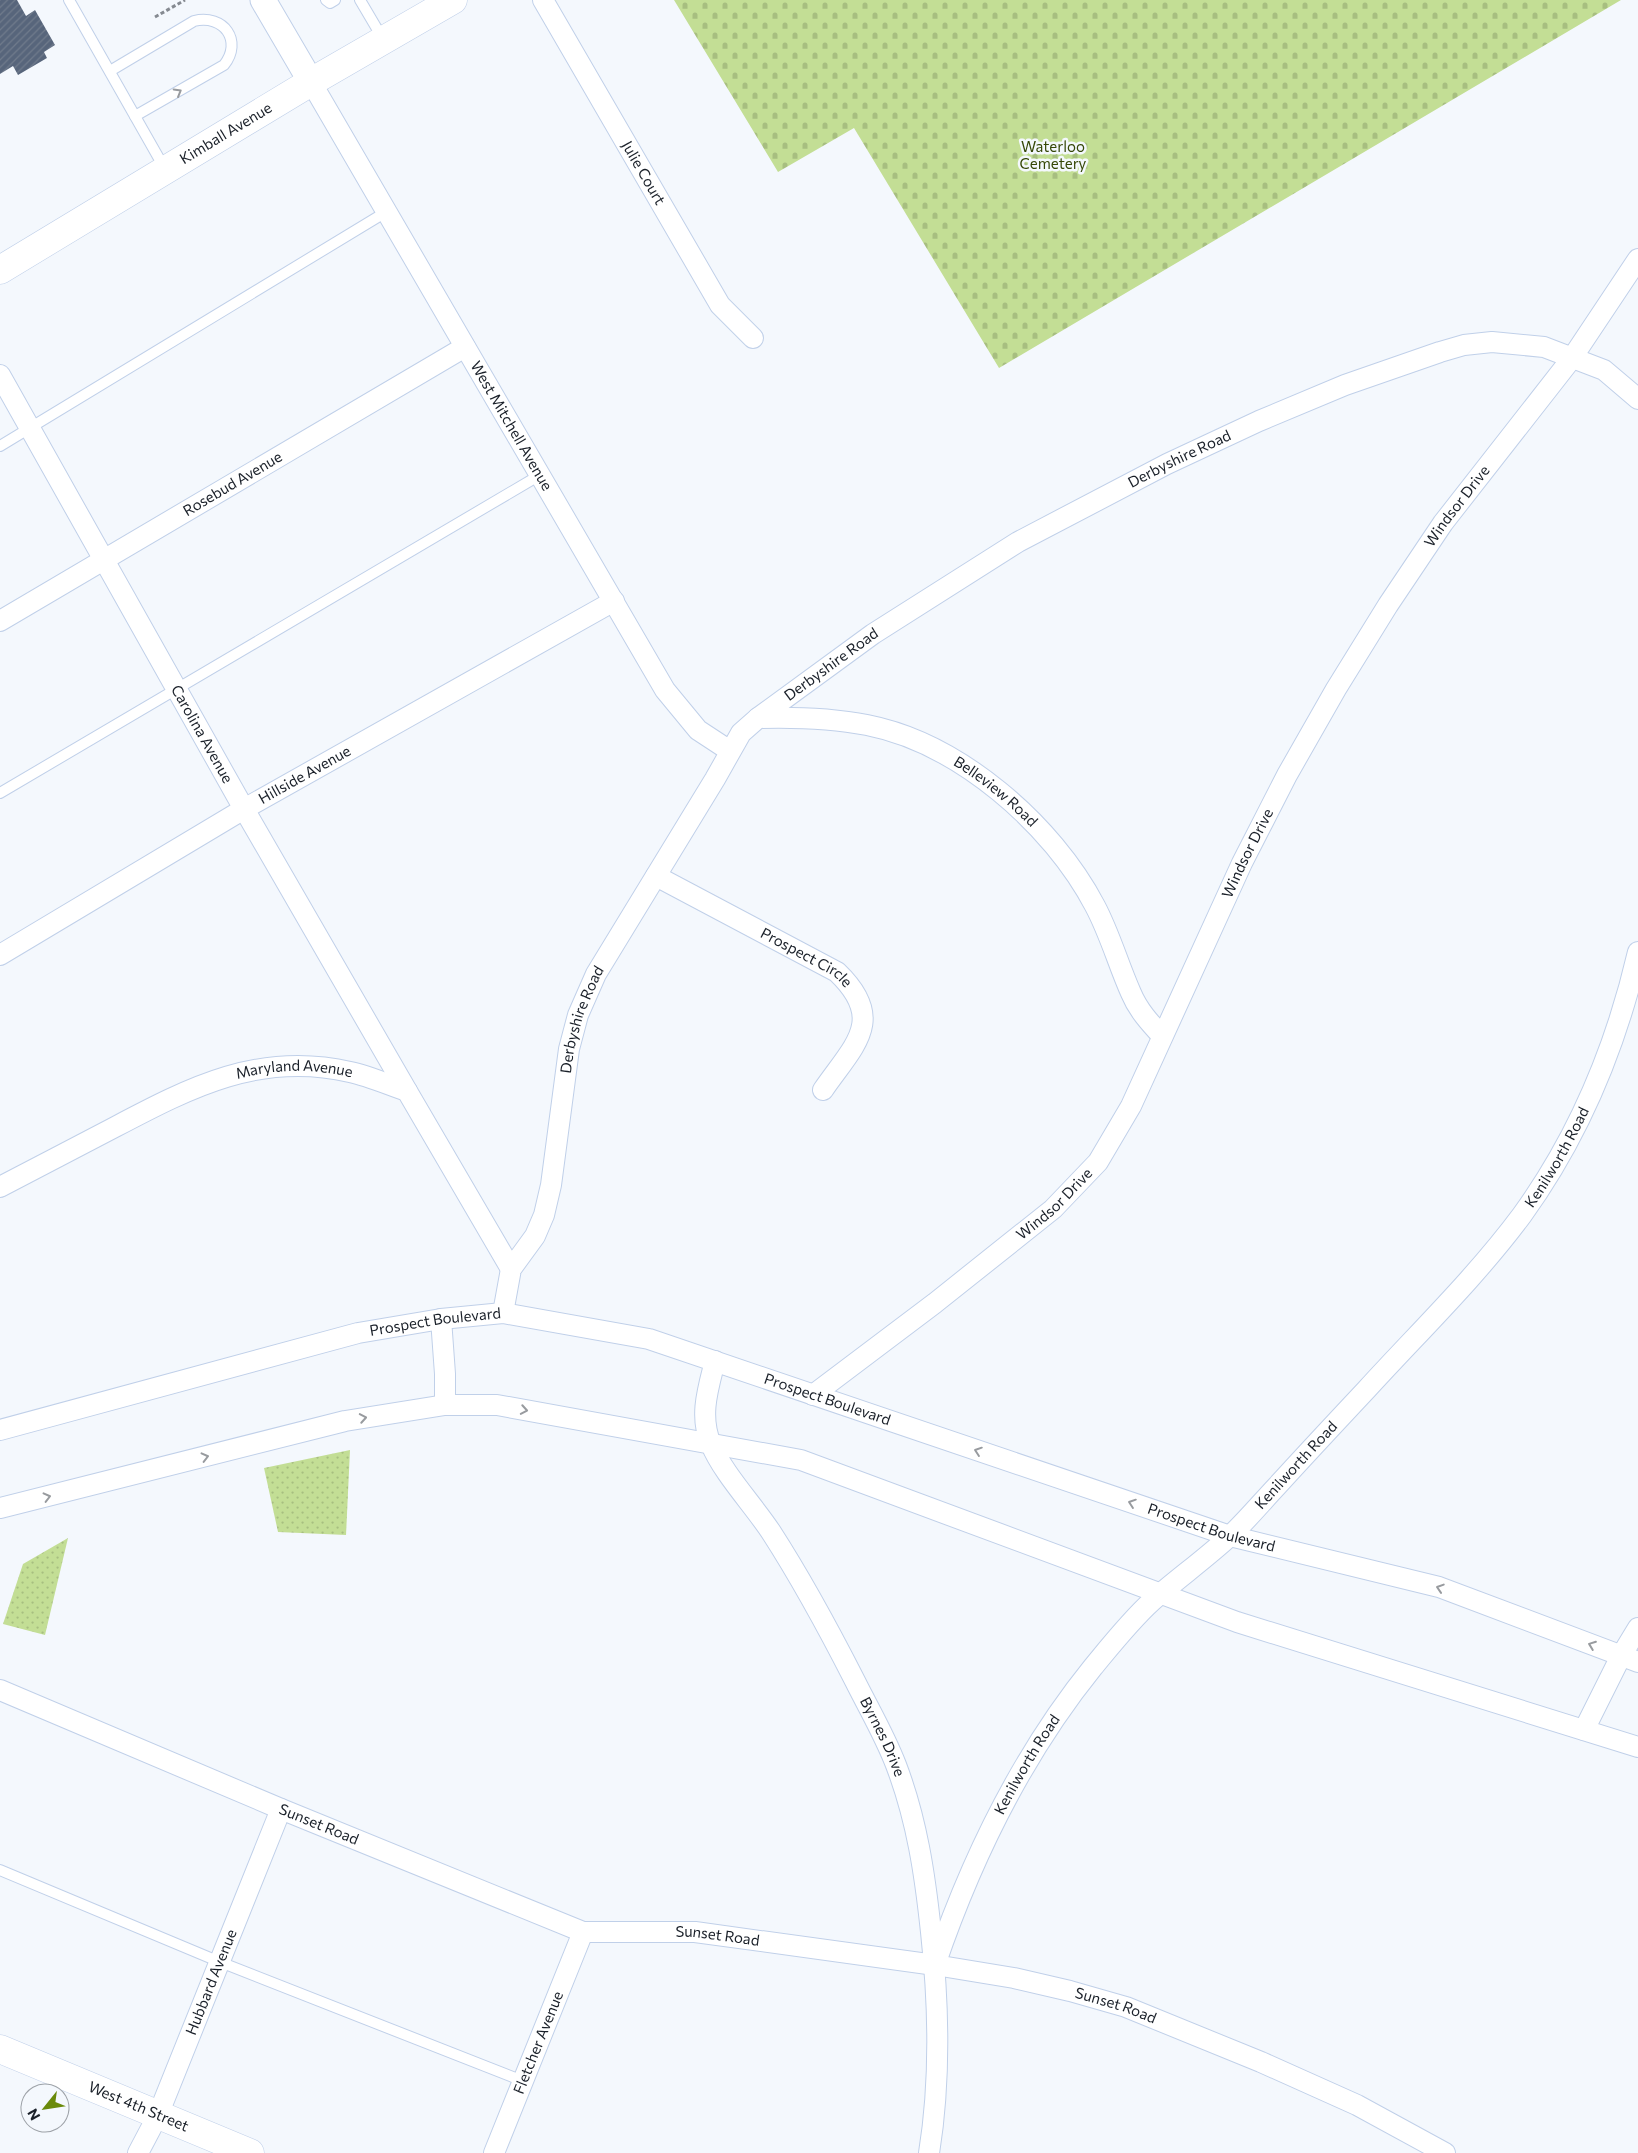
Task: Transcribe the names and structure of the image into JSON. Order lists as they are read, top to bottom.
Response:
{
  "streets": {
    "main road": ["Kimball Avenue", "West 4th Street"],
    "street": [
      "Julie Court",
      "West Mitchell Avenue",
      "Derbyshire Road",
      "Rosebud Avenue",
      "Windsor Drive",
      "Carolina Avenue",
      "Hillside Avenue",
      "Belleview Road",
      "Prospect Circle",
      "Maryland Avenue",
      "Kenilworth Road",
      "Prospect Boulevard",
      "Byrnes Drive",
      "Sunset Road",
      "Hubbard Avenue",
      "Fletcher Avenue"
    ]
  },
  "crossings": [
    ["Kimball Avenue", "West Mitchell Avenue"],
    ["West Mitchell Avenue", "Derbyshire Road"],
    ["West Mitchell Avenue", "Rosebud Avenue"],
    ["West Mitchell Avenue", "Hillside Avenue"],
    ["Derbyshire Road", "Windsor Drive"],
    ["Derbyshire Road", "Belleview Road"],
    ["Derbyshire Road", "Prospect Circle"],
    ["Derbyshire Road", "Prospect Boulevard"],
    ["Rosebud Avenue", "Carolina Avenue"],
    ["Windsor Drive", "Belleview Road"],
    ["Windsor Drive", "Prospect Boulevard"],
    ["Carolina Avenue", "Hillside Avenue"],
    ["Carolina Avenue", "Maryland Avenue"],
    ["Kenilworth Road", "Prospect Boulevard"],
    ["Kenilworth Road", "Byrnes Drive"],
    ["Kenilworth Road", "Sunset Road"],
    ["Prospect Boulevard", "Byrnes Drive"],
    ["Byrnes Drive", "Sunset Road"],
    ["Sunset Road", "Hubbard Avenue"],
    ["Sunset Road", "Fletcher Avenue"],
    ["Hubbard Avenue", "West 4th Street"]
  ],
  "parks": ["Waterloo Cemetery"],
  "north": "bottom left"
}
